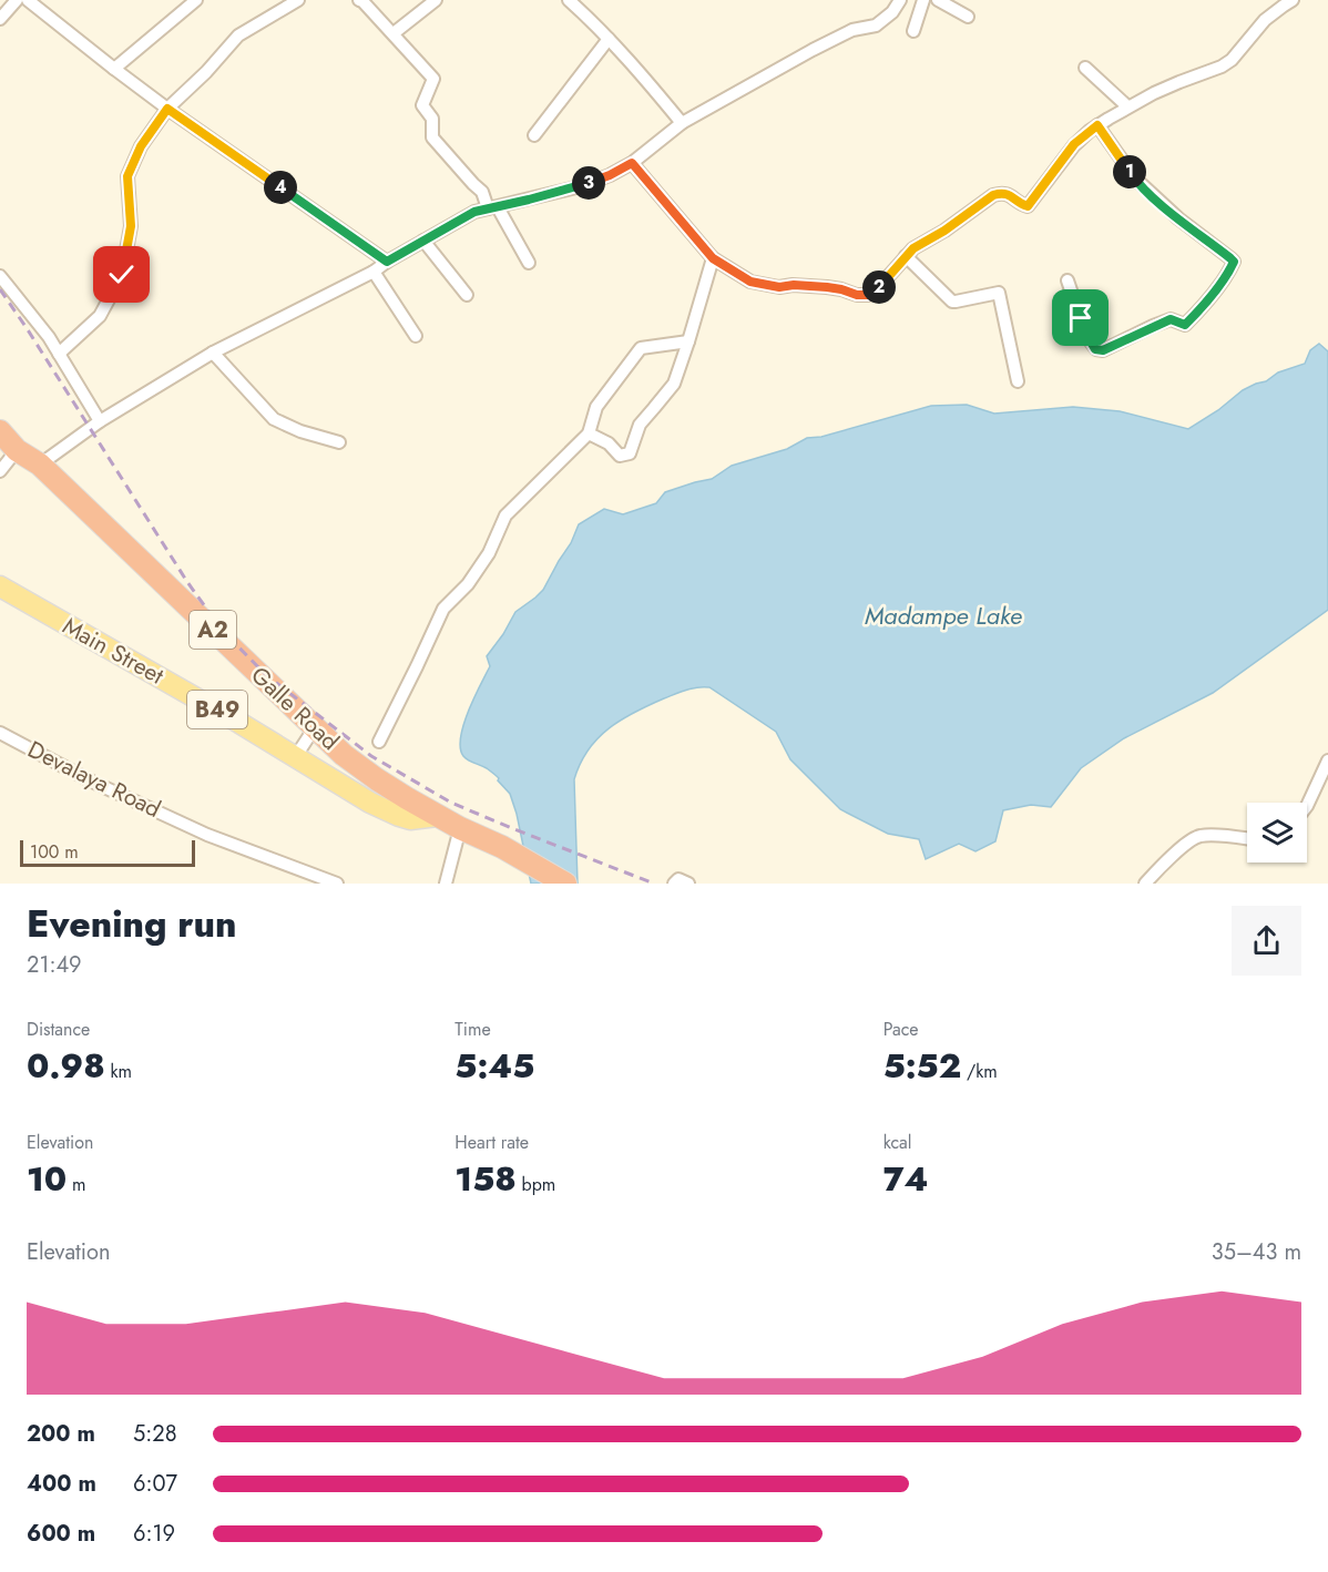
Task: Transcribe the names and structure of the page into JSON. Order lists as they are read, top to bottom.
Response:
{
  "streets": {
    "highway": ["A2", "Galle Road"],
    "main road": ["Main Street", "B49"],
    "street": ["Devalaya Road"]
  },
  "crossings": [
    ["Main Street", "Galle Road"]
  ],
  "water": ["Madampe Lake"],
  "scale_bar": "100 m",
  "page": {
    "pins": [
      "1",
      "3",
      "4",
      "2"
    ],
    "scale": "100 m",
    "heading": ["Evening run", "21:49"],
    "stats": [
      ["Distance", "0.98 km"],
      ["Time", "5:45"],
      ["Pace", "5:52 /km"],
      ["Elevation", "10 m"],
      ["Heart rate", "158 bpm"],
      ["kcal", "74"]
    ],
    "chart": ["Elevation", "35–43 m"],
    "list": [
      {
        "name": "200 m",
        "note": "5:28"
      },
      {
        "name": "400 m",
        "note": "6:07"
      },
      {
        "name": "600 m",
        "note": "6:19"
      }
    ]
  }
}
